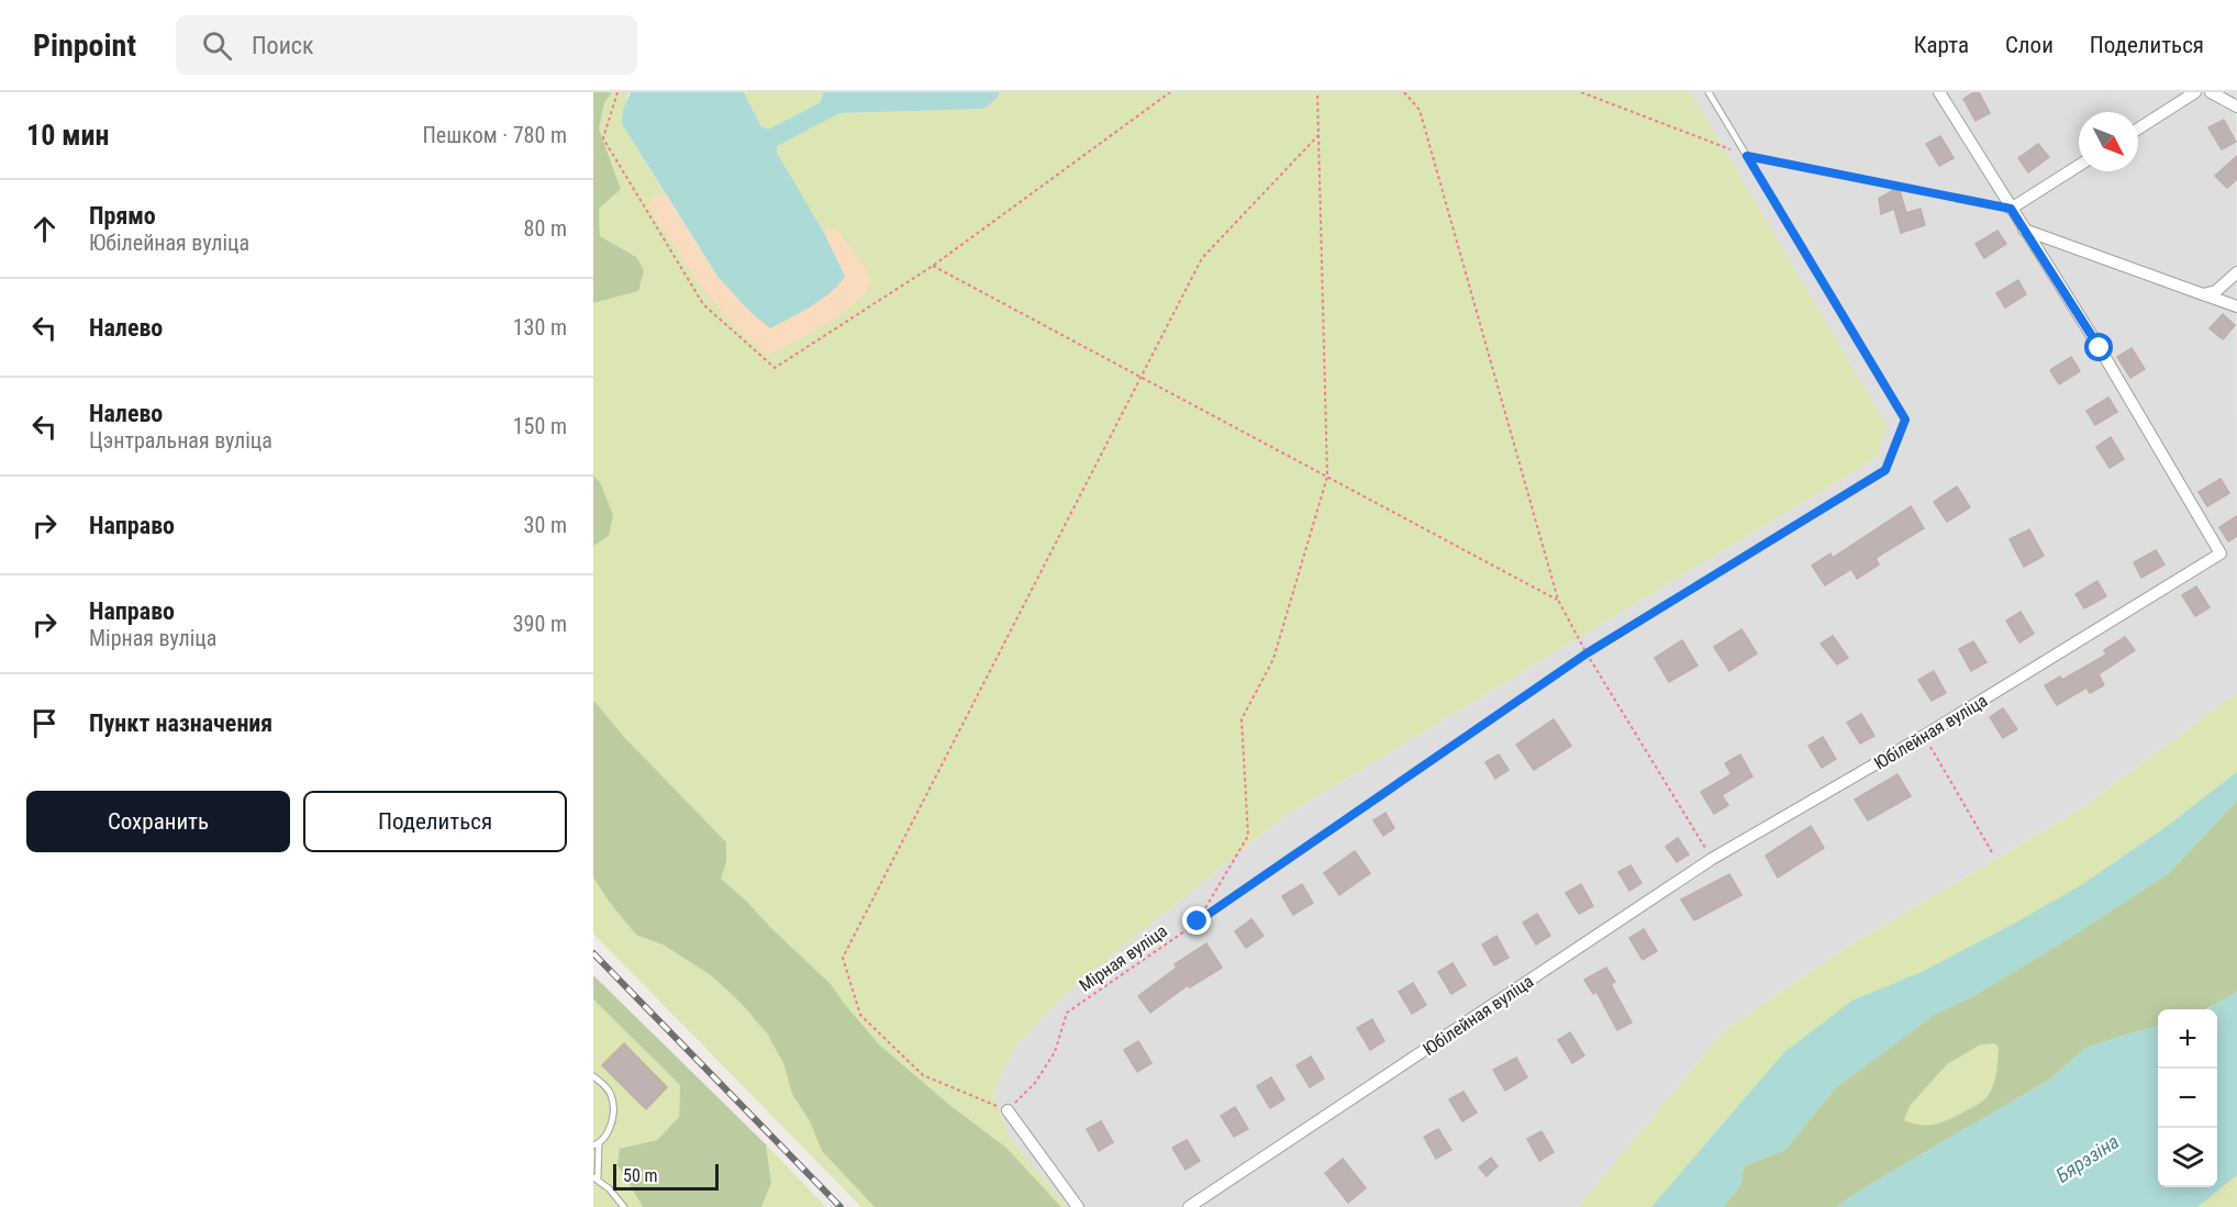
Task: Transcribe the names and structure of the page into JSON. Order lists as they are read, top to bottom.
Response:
{
  "streets": {
    "street": ["Юбілейная вуліца"],
    "path": ["Мірная вуліца"]
  },
  "water": ["Бярэзіна"],
  "scale_bar": "50 m",
  "north": "bottom right",
  "page": {
    "header": "Pinpoint",
    "search": "Поиск",
    "nav": ["Карта", "Слои", "Поделиться"],
    "heading": ["10 мин", "Пешком · 780 m"],
    "list": [
      ["Прямо", "Юбілейная вуліца", "80 m"],
      ["Налево", "130 m"],
      ["Налево", "Цэнтральная вуліца", "150 m"],
      ["Направо", "30 m"],
      ["Направо", "Мірная вуліца", "390 m"],
      "Пункт назначения"
    ],
    "buttons": ["Сохранить", "Поделиться"],
    "map_buttons": ["+", "−"],
    "scale": "50 m"
  }
}
